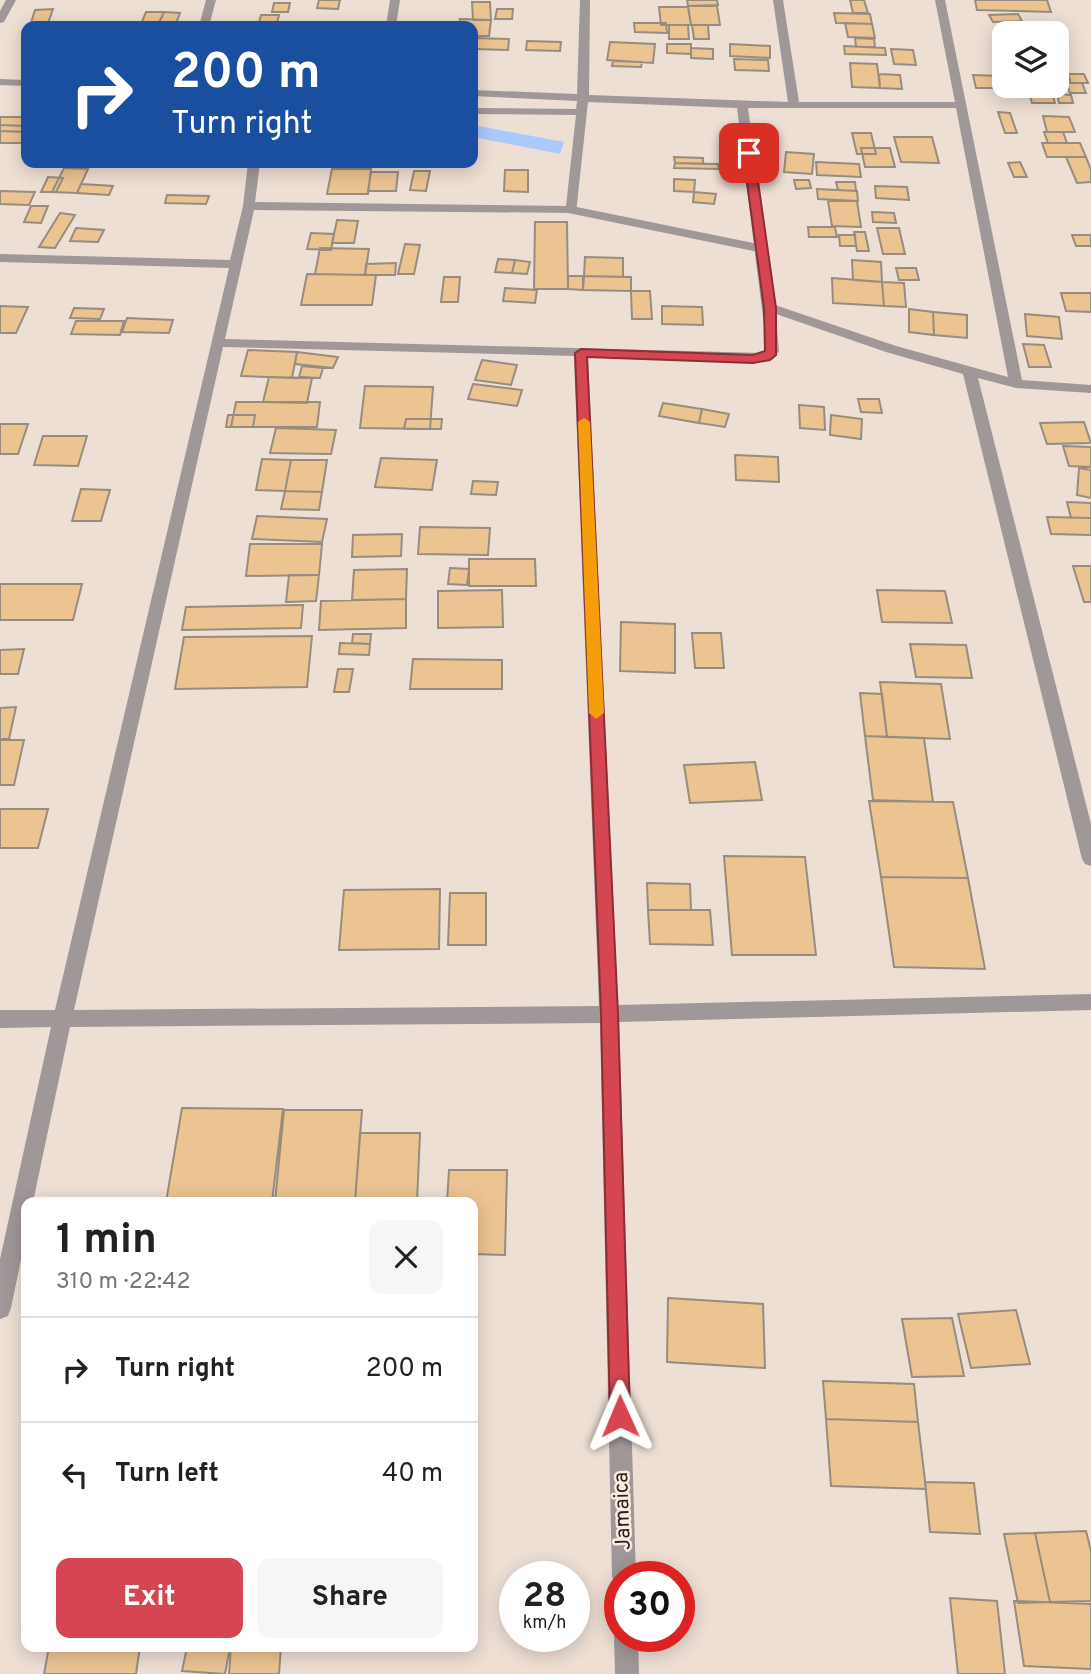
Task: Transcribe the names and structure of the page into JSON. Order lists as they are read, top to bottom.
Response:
{
  "streets": {
    "street": ["Jamaica"]
  },
  "page": {
    "turn": ["200 m", "Turn right"],
    "heading": ["1 min", "310 m · 22:42"],
    "list": [
      {
        "name": "Turn right",
        "value": "200 m"
      },
      {
        "name": "Turn left",
        "value": "40 m"
      }
    ],
    "buttons": ["Exit", "Share"],
    "speed": "28 km/h",
    "limit": "30"
  }
}
